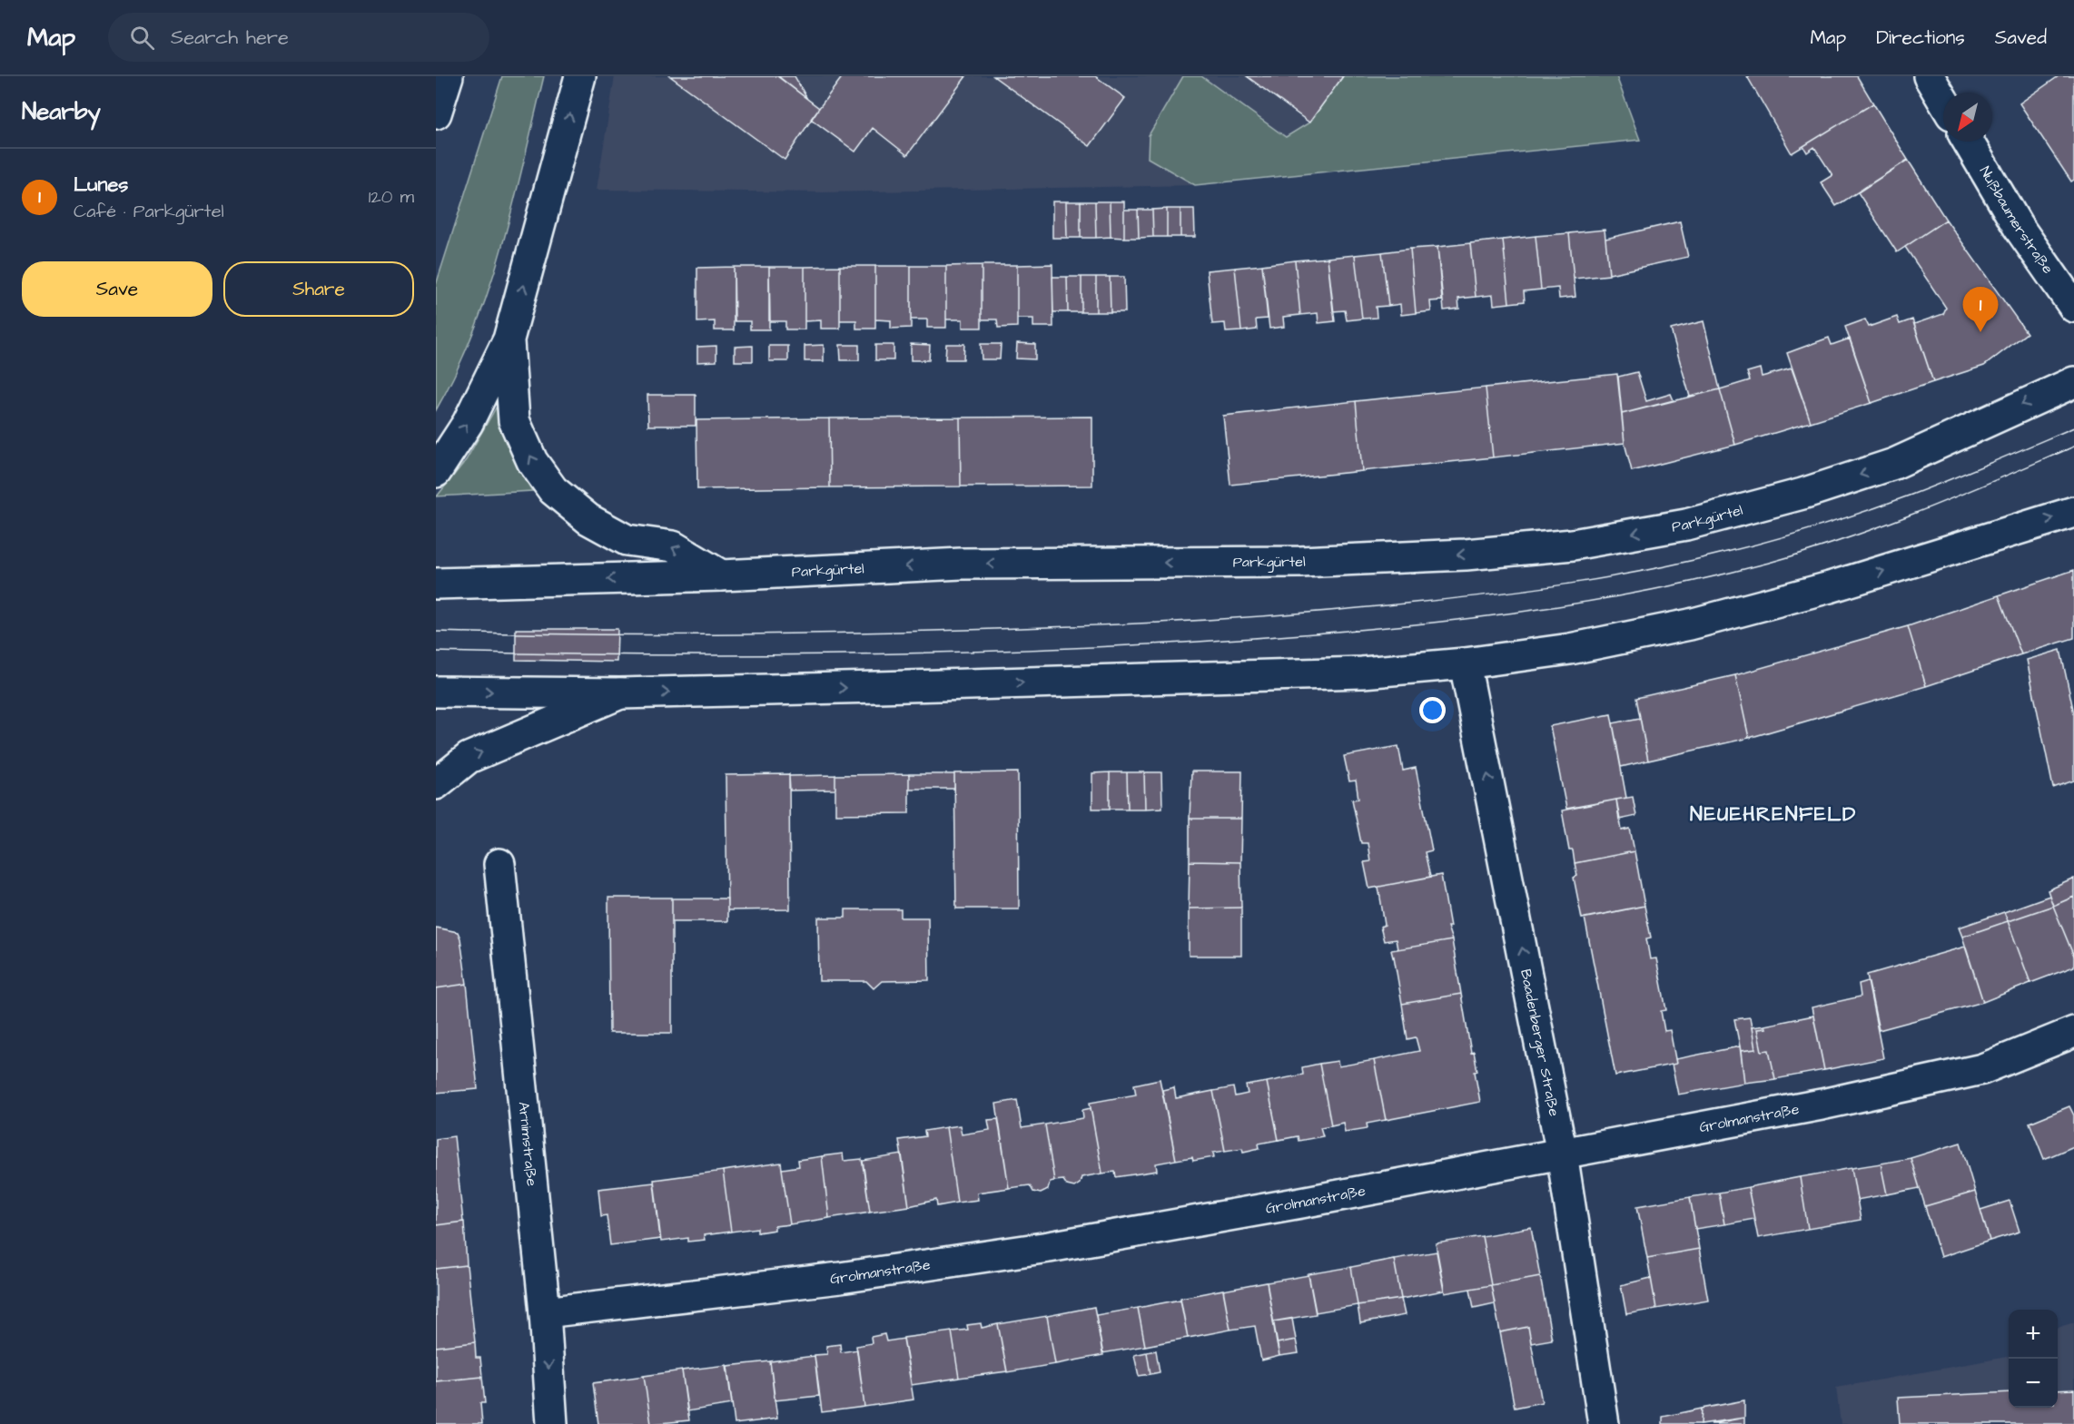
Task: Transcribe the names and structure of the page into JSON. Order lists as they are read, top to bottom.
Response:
{
  "streets": {
    "main road": [
      "Nußbaumerstraße",
      "Parkgürtel",
      "Baadenberger Straße",
      "Grolmanstraße",
      "Arnimstraße"
    ]
  },
  "crossings": [
    ["Baadenberger Straße", "Grolmanstraße"],
    ["Grolmanstraße", "Arnimstraße"]
  ],
  "one_way": ["Baadenberger Straße"],
  "districts": ["NEUEHRENFELD"],
  "north": "bottom left",
  "page": {
    "header": "Map",
    "search": "Search here",
    "nav": ["Map", "Directions", "Saved"],
    "heading": "Nearby",
    "list": [
      {
        "mark": "1",
        "name": "Lunes",
        "note": "Café · Parkgürtel",
        "value": "120 m"
      }
    ],
    "buttons": ["Save", "Share"],
    "pins": "1",
    "map_buttons": ["+", "−"]
  }
}
